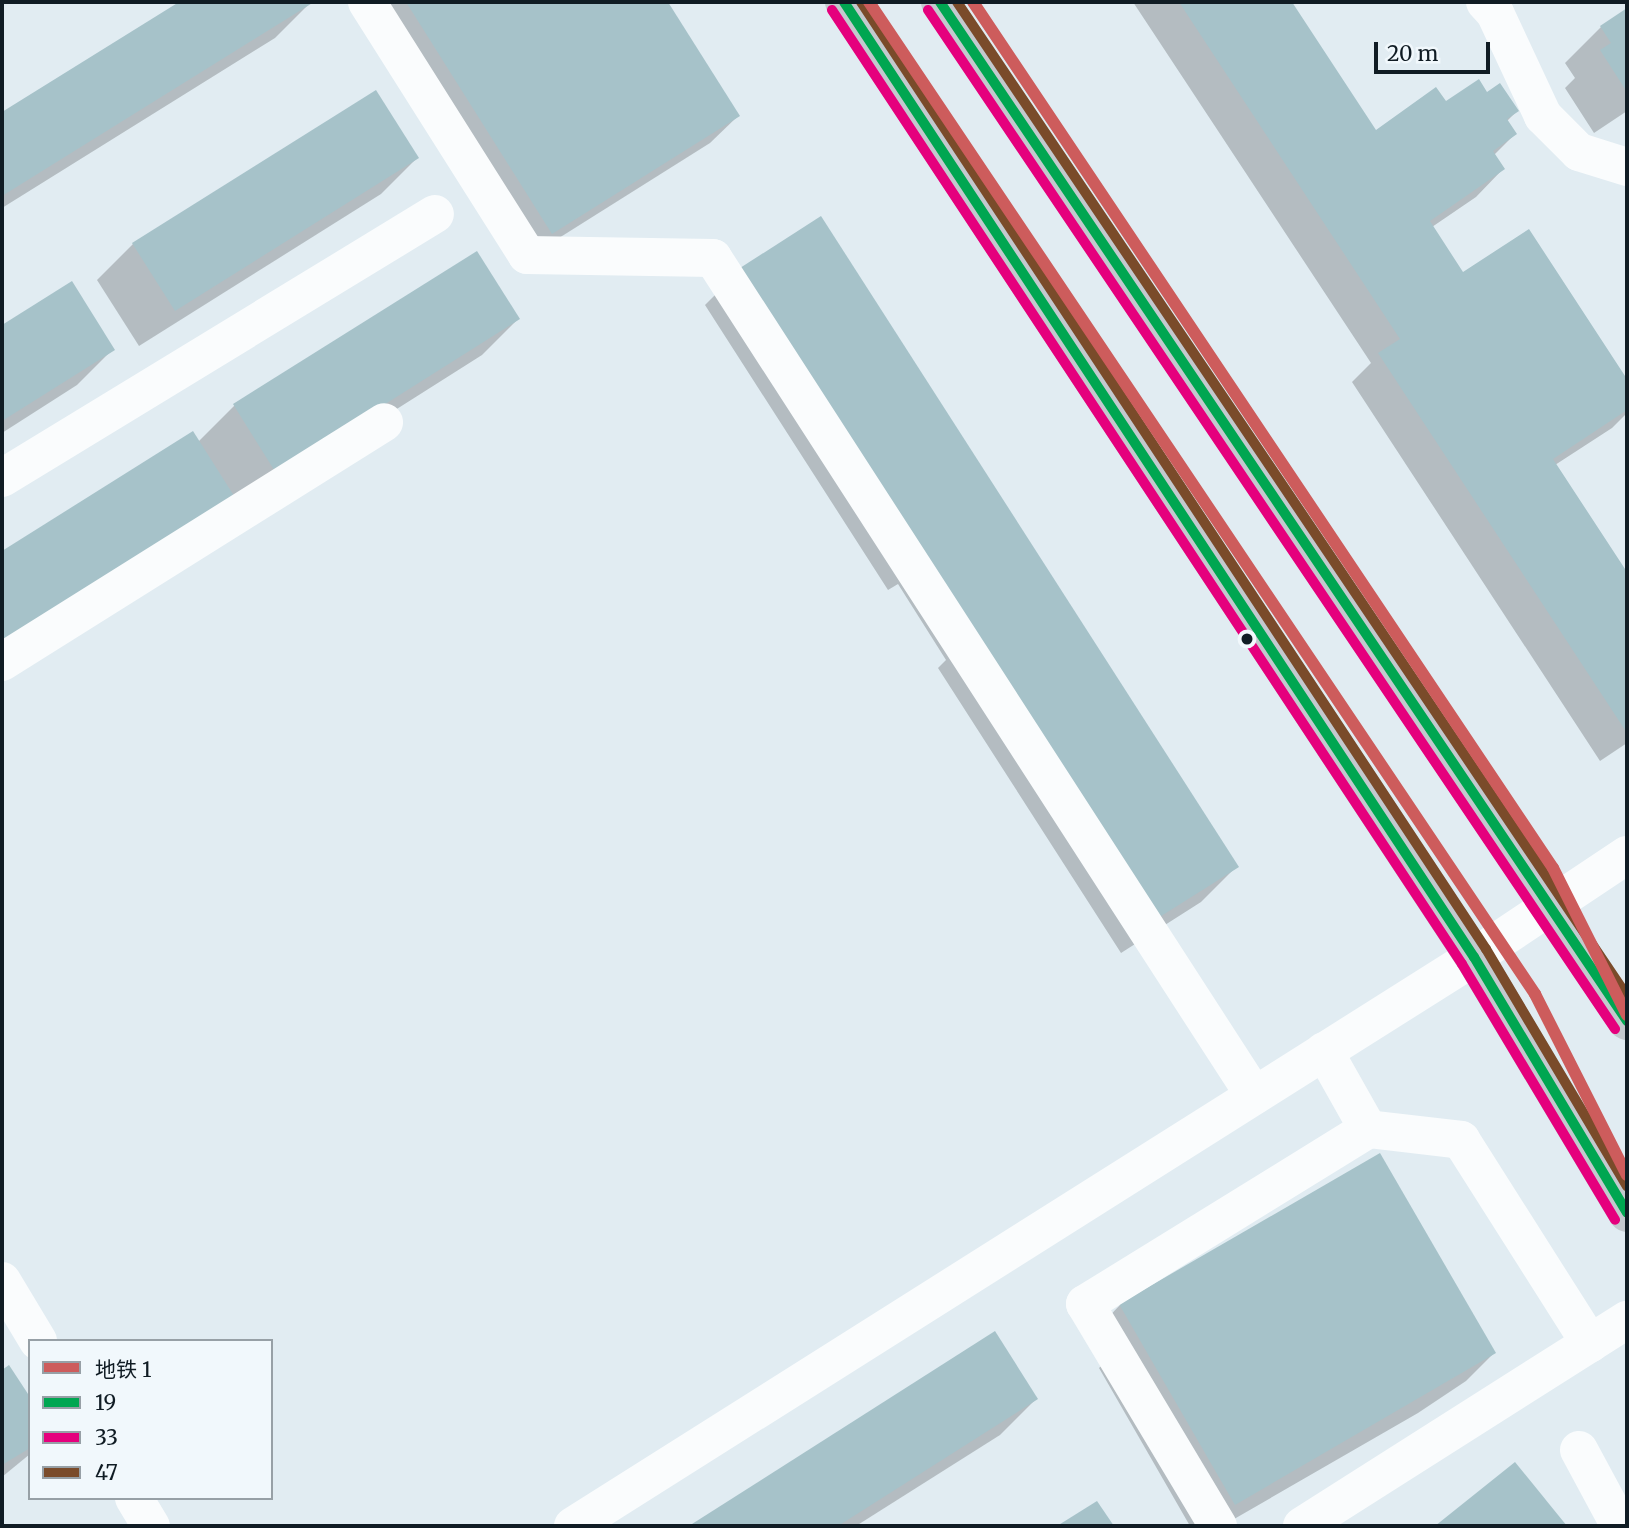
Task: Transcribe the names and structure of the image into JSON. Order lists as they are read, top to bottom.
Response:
{
  "lines": [
    "metro line 1",
    "transit line 19",
    "transit line 47",
    "transit line 33"
  ],
  "legend": [
    "地铁 1",
    "19",
    "33",
    "47"
  ],
  "scale_bar": "20 m"
}
